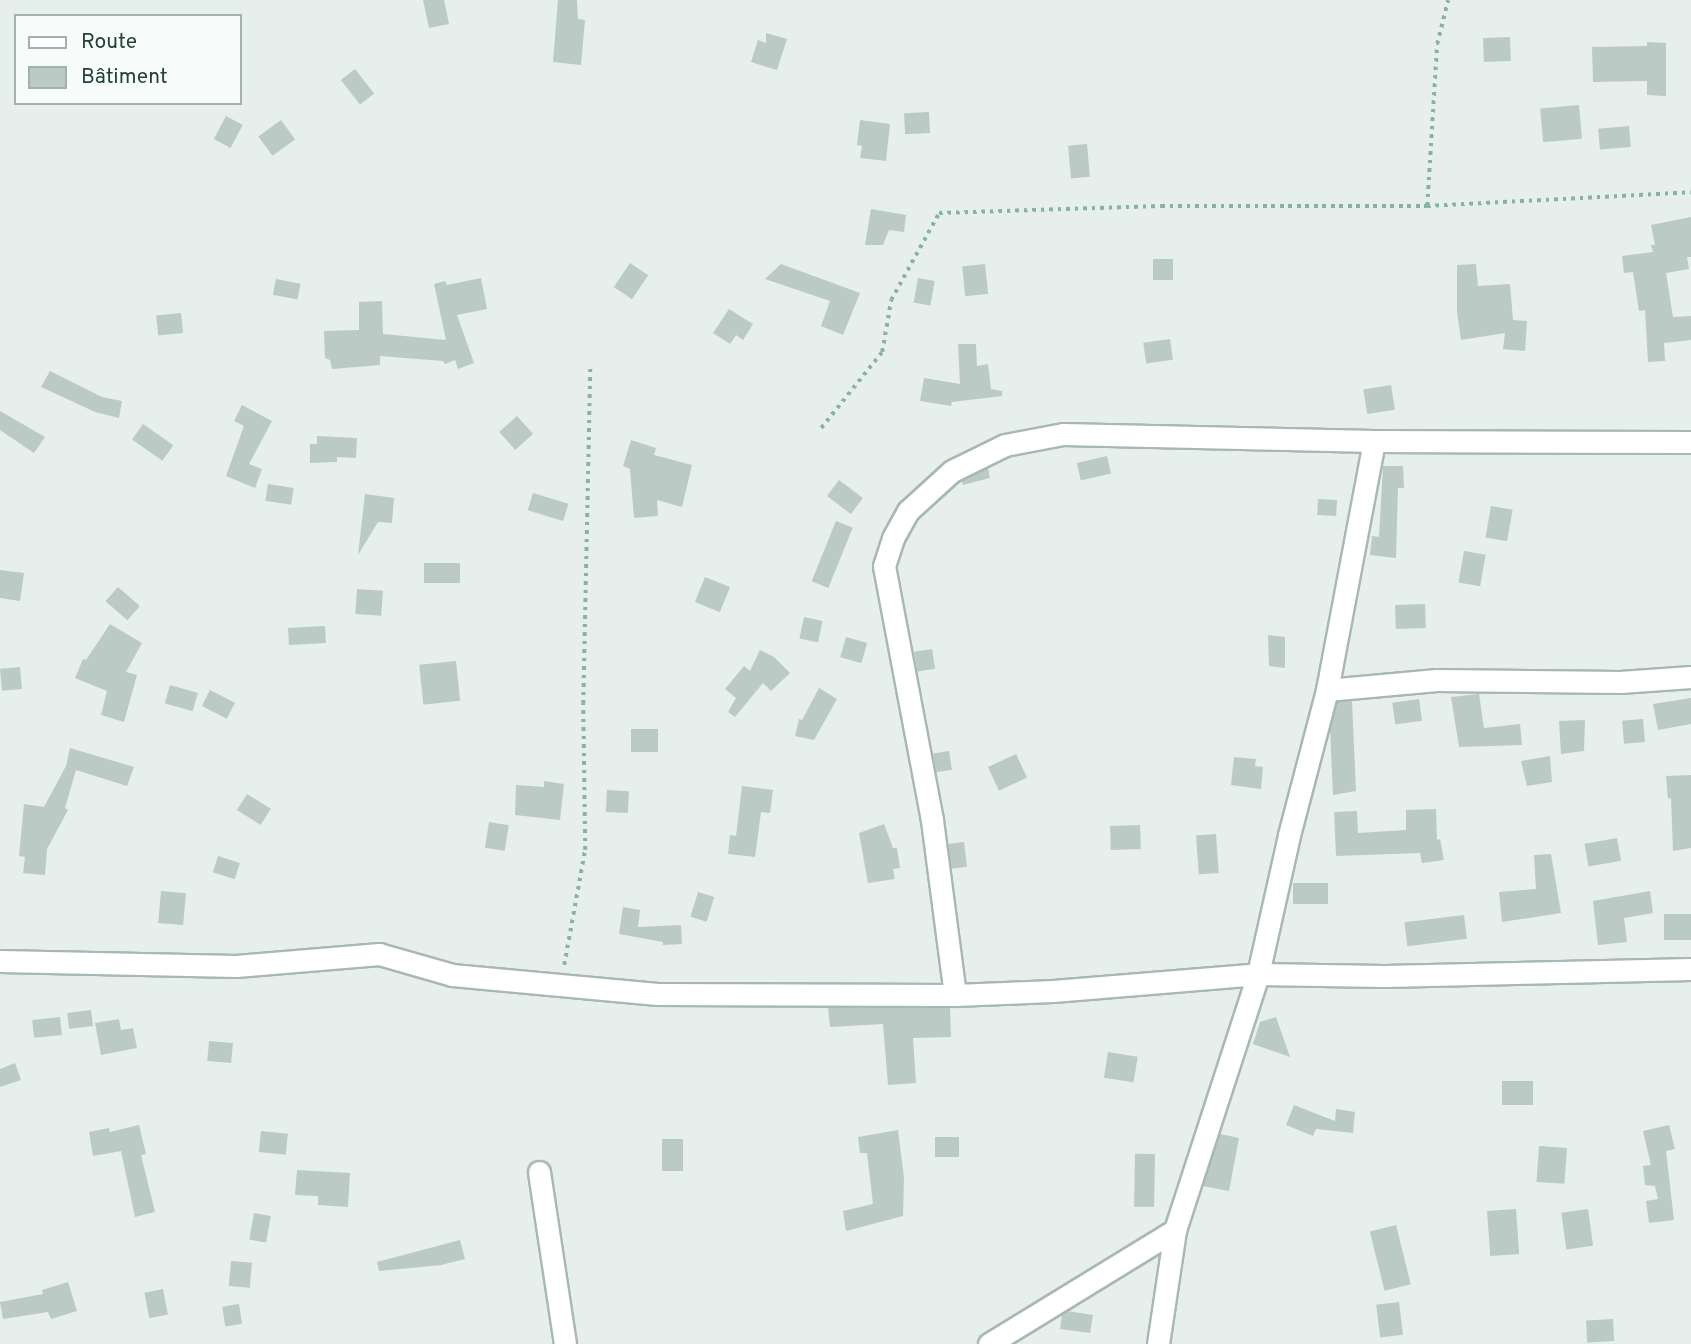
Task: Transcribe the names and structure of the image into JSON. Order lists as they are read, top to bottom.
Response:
{
  "legend": ["Route", "Bâtiment"]
}
